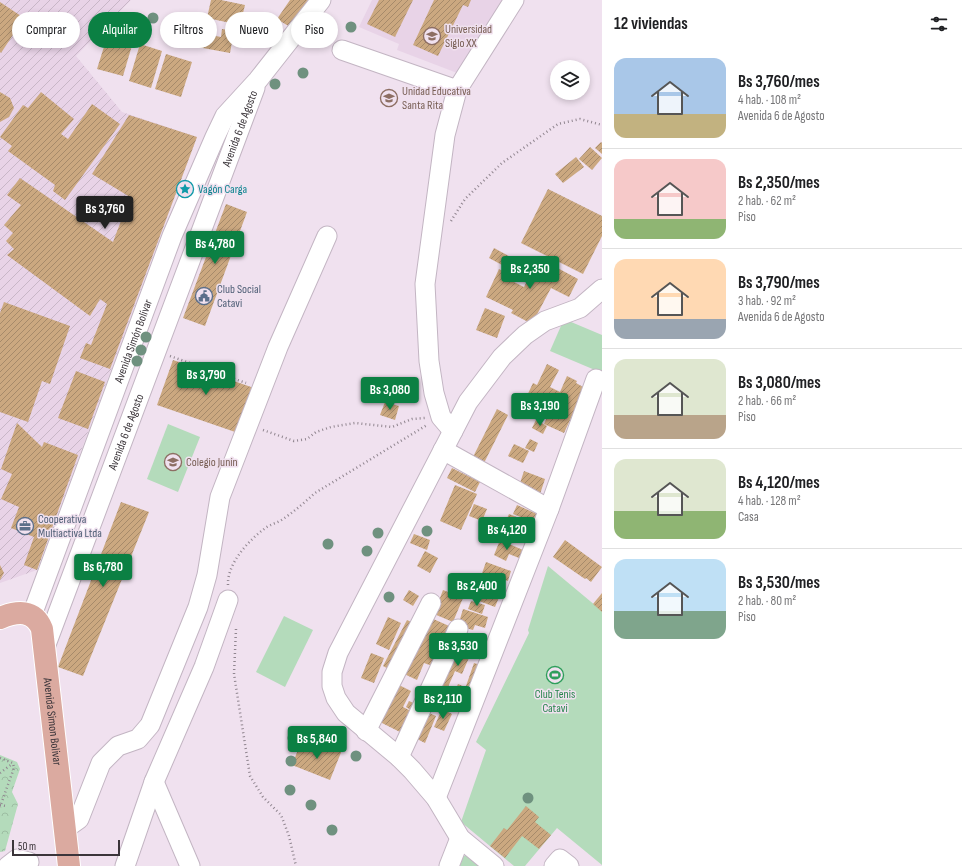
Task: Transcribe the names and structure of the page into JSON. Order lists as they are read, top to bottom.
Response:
{
  "streets": {
    "main road": ["Avenida Simon Bolivar"],
    "street": ["Avenida 6 de Agosto", "Avenida Simón Bolívar"]
  },
  "crossings": [
    ["Avenida 6 de Agosto", "Avenida Simón Bolívar"],
    ["Avenida 6 de Agosto", "Avenida Simon Bolivar"],
    ["Avenida Simón Bolívar", "Avenida Simon Bolivar"]
  ],
  "places": {
    "school or university": ["Universidad Siglo XX", "Unidad Educativa Santa Rita", "Colegio Junín"],
    "place": ["Vagón Carga"],
    "public building": ["Club Social Catavi"],
    "office": ["Cooperativa Multiactiva Ltda"],
    "sports": ["Club Tenis Catavi"]
  },
  "scale_bar": "50 m",
  "page": {
    "heading": "12 viviendas",
    "chip": [
      "Comprar",
      "Alquilar",
      "Filtros",
      "Nuevo",
      "Piso"
    ],
    "list": [
      {
        "name": "Bs 3,760/mes",
        "note": "4 hab. · 108 m² · Avenida 6 de Agosto"
      },
      {
        "name": "Bs 2,350/mes",
        "note": "2 hab. · 62 m² · Piso"
      },
      {
        "name": "Bs 3,790/mes",
        "note": "3 hab. · 92 m² · Avenida 6 de Agosto"
      },
      {
        "name": "Bs 3,080/mes",
        "note": "2 hab. · 66 m² · Piso"
      },
      {
        "name": "Bs 4,120/mes",
        "note": "4 hab. · 128 m² · Casa"
      },
      {
        "name": "Bs 3,530/mes",
        "note": "2 hab. · 80 m² · Piso"
      }
    ],
    "price": [
      "Bs 3,760",
      "Bs 4,780",
      "Bs 2,350",
      "Bs 3,790",
      "Bs 3,080",
      "Bs 3,190",
      "Bs 4,120",
      "Bs 6,780",
      "Bs 2,400",
      "Bs 3,530",
      "Bs 2,110",
      "Bs 5,840"
    ],
    "scale": "50 m"
  }
}
